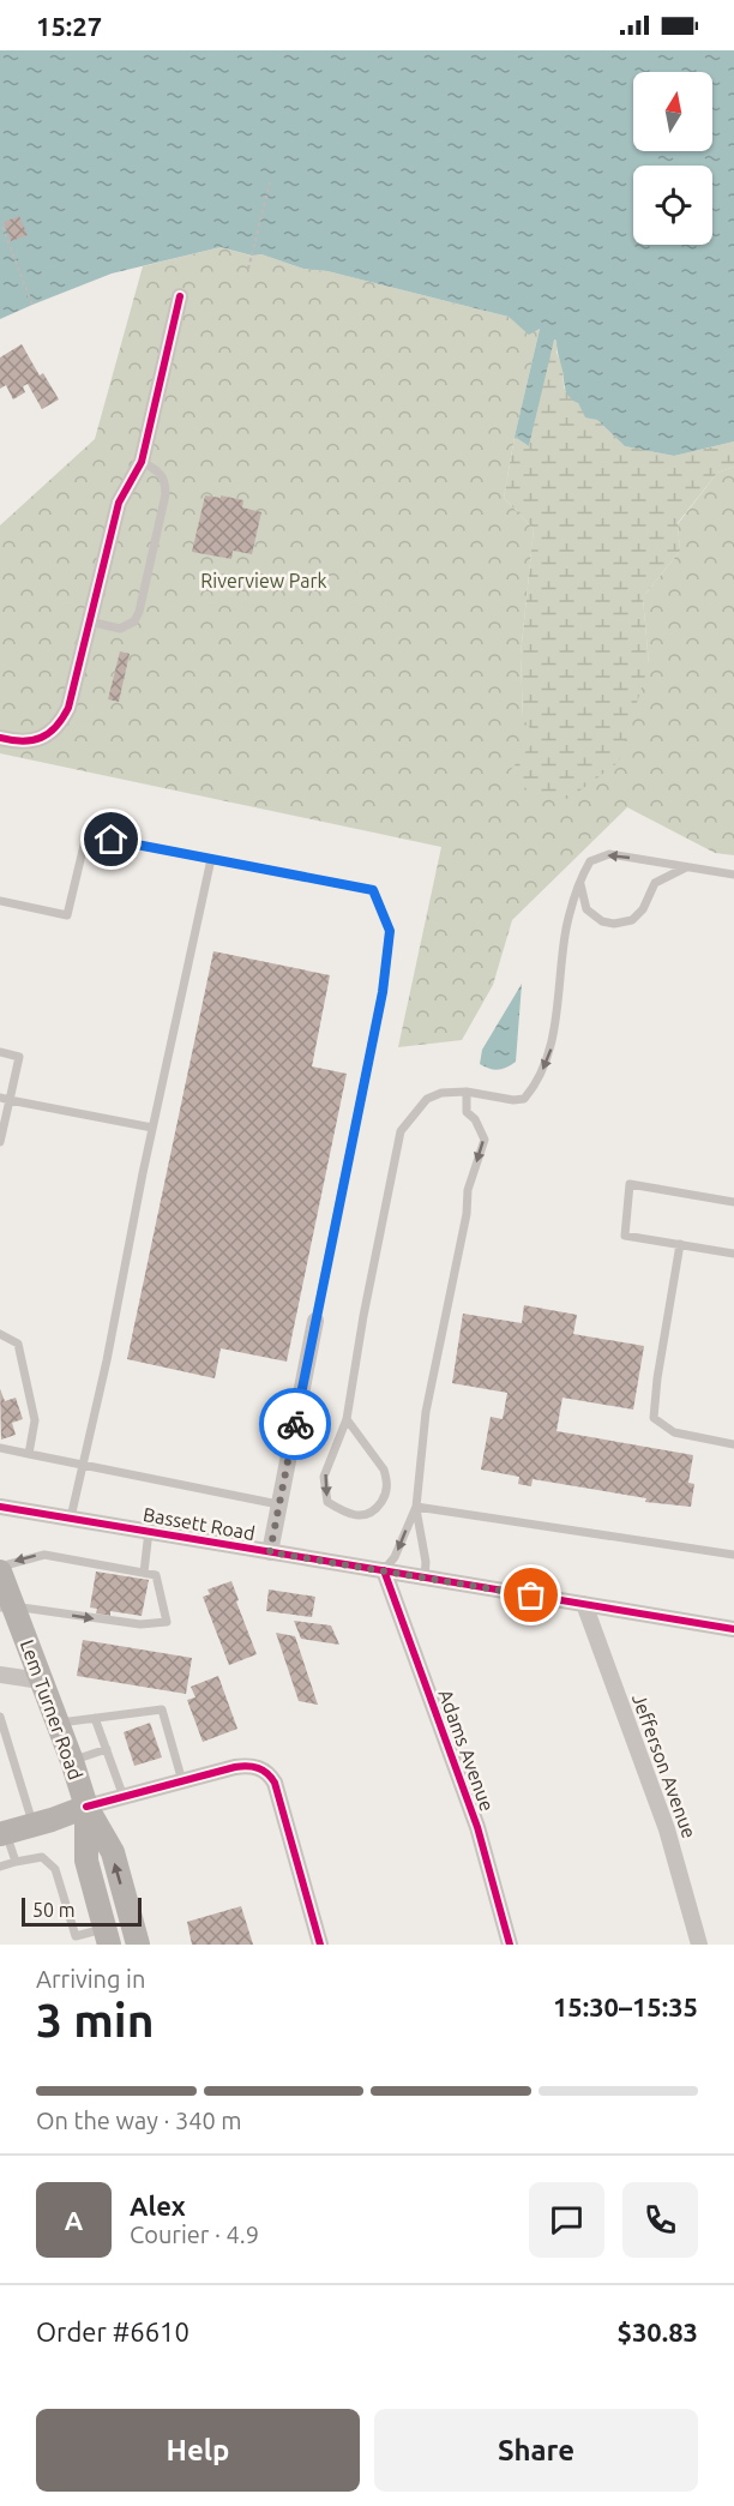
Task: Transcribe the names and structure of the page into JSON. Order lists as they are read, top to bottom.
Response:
{
  "streets": {
    "main road": ["Lem Turner Road"],
    "street": ["Bassett Road", "Adams Avenue", "Jefferson Avenue"]
  },
  "crossings": [
    ["Bassett Road", "Adams Avenue"],
    ["Bassett Road", "Jefferson Avenue"]
  ],
  "parks": ["Riverview Park"],
  "scale_bar": "50 m",
  "north": "top",
  "page": {
    "status": "15:27",
    "scale": "50 m",
    "heading": ["3 min", "Arriving in", "15:30–15:35"],
    "panel": [
      "Alex",
      "Courier · 4.9",
      "Order #6610",
      "$30.83"
    ],
    "bar": "On the way · 340 m",
    "round": "A",
    "buttons": ["Help", "Share"]
  }
}
